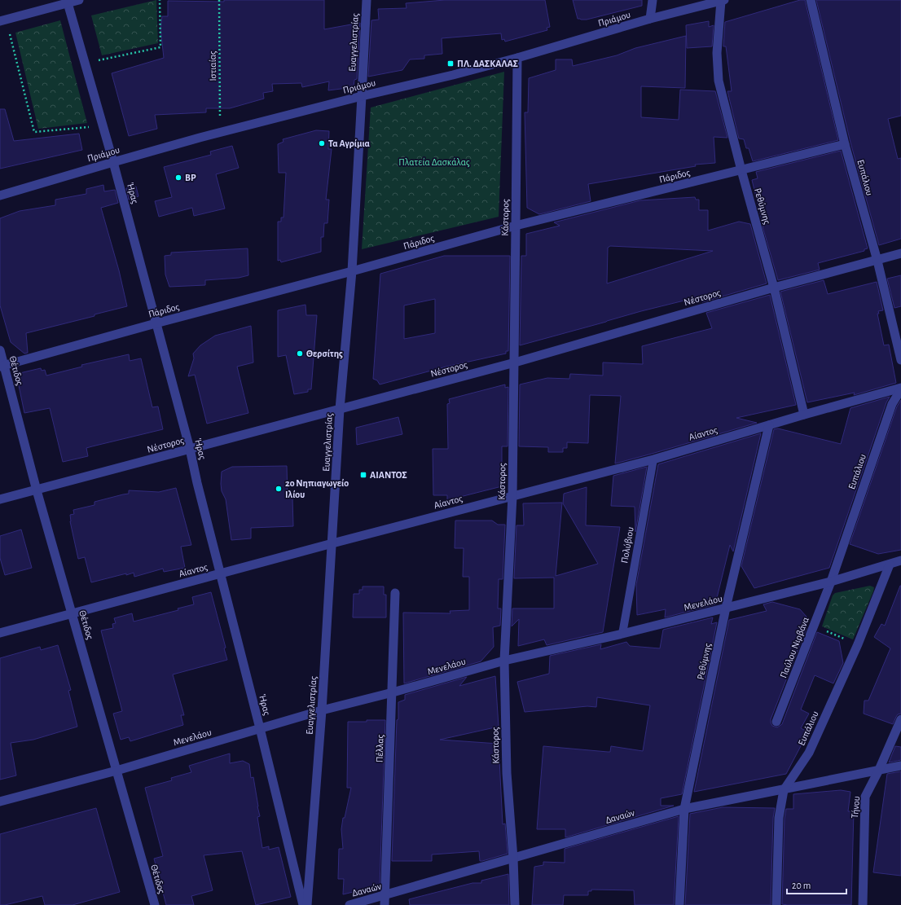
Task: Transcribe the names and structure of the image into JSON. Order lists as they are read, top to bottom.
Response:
{
  "streets": {
    "street": [
      "Πριάμου",
      "Ευαγγελιστρίας",
      "Πάριδος",
      "Ευπάλιου",
      "Ήρας",
      "Ρεθύμνης",
      "Κάστορος",
      "Νέστορος",
      "Θέτιδος",
      "Αίαντος",
      "Μενελάου",
      "Παύλου Νιρβάνα",
      "Πέλλας",
      "Τήνου",
      "Δαναών"
    ],
    "lane": ["Πολύβιου"],
    "path": ["Ιστιαίας"]
  },
  "crossings": [
    ["Πριάμου", "Ευαγγελιστρίας"],
    ["Πριάμου", "Ιστιαίας"],
    ["Πριάμου", "Ήρας"],
    ["Πριάμου", "Ρεθύμνης"],
    ["Πριάμου", "Κάστορος"],
    ["Ευαγγελιστρίας", "Πάριδος"],
    ["Ευαγγελιστρίας", "Νέστορος"],
    ["Ευαγγελιστρίας", "Αίαντος"],
    ["Ευαγγελιστρίας", "Μενελάου"],
    ["Πάριδος", "Ευπάλιου"],
    ["Πάριδος", "Ήρας"],
    ["Πάριδος", "Ρεθύμνης"],
    ["Πάριδος", "Κάστορος"],
    ["Πάριδος", "Θέτιδος"],
    ["Ευπάλιου", "Νέστορος"],
    ["Ευπάλιου", "Αίαντος"],
    ["Ευπάλιου", "Μενελάου"],
    ["Ευπάλιου", "Παύλου Νιρβάνα"],
    ["Ευπάλιου", "Δαναών"],
    ["Ήρας", "Νέστορος"],
    ["Ήρας", "Αίαντος"],
    ["Ήρας", "Μενελάου"],
    ["Ρεθύμνης", "Νέστορος"],
    ["Ρεθύμνης", "Αίαντος"],
    ["Ρεθύμνης", "Μενελάου"],
    ["Ρεθύμνης", "Δαναών"],
    ["Κάστορος", "Νέστορος"],
    ["Κάστορος", "Αίαντος"],
    ["Κάστορος", "Μενελάου"],
    ["Κάστορος", "Δαναών"],
    ["Νέστορος", "Θέτιδος"],
    ["Θέτιδος", "Αίαντος"],
    ["Θέτιδος", "Μενελάου"],
    ["Αίαντος", "Πολύβιου"],
    ["Πολύβιου", "Μενελάου"],
    ["Μενελάου", "Παύλου Νιρβάνα"],
    ["Μενελάου", "Πέλλας"],
    ["Πέλλας", "Δαναών"],
    ["Τήνου", "Δαναών"]
  ],
  "parks": ["Πλατεία Δασκάλας"],
  "places": {
    "transit": ["ΠΛ. ΔΑΣΚΑΛΑΣ", "ΑΙΑΝΤΟΣ"],
    "other": [
      "Τα Αγρίμια",
      "BP",
      "Θερσίτης",
      "2ο Νηπιαγωγείο Ιλίου"
    ]
  },
  "scale_bar": "20 m"
}
